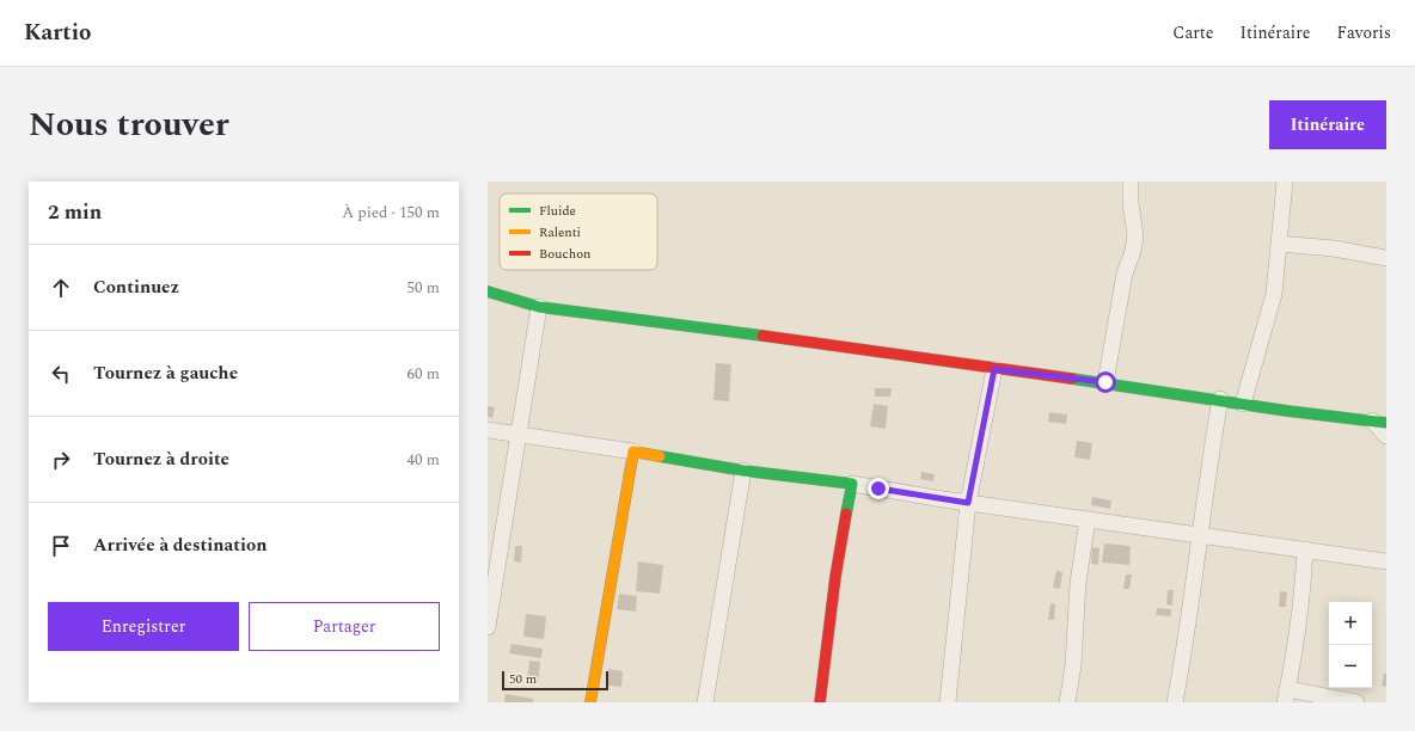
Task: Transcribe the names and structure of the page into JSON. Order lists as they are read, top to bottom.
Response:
{
  "legend": ["Fluide", "Ralenti", "Bouchon"],
  "scale_bar": "50 m",
  "page": {
    "header": "Kartio",
    "nav": ["Carte", "Itinéraire", "Favoris"],
    "title": "Nous trouver",
    "buttons": [
      "Itinéraire",
      ["Enregistrer", "Partager"]
    ],
    "heading": ["2 min", "À pied · 150 m"],
    "list": [
      ["Continuez", "50 m"],
      ["Tournez à gauche", "60 m"],
      ["Tournez à droite", "40 m"],
      "Arrivée à destination"
    ],
    "map_buttons": ["+", "−"],
    "scale": "50 m"
  }
}
